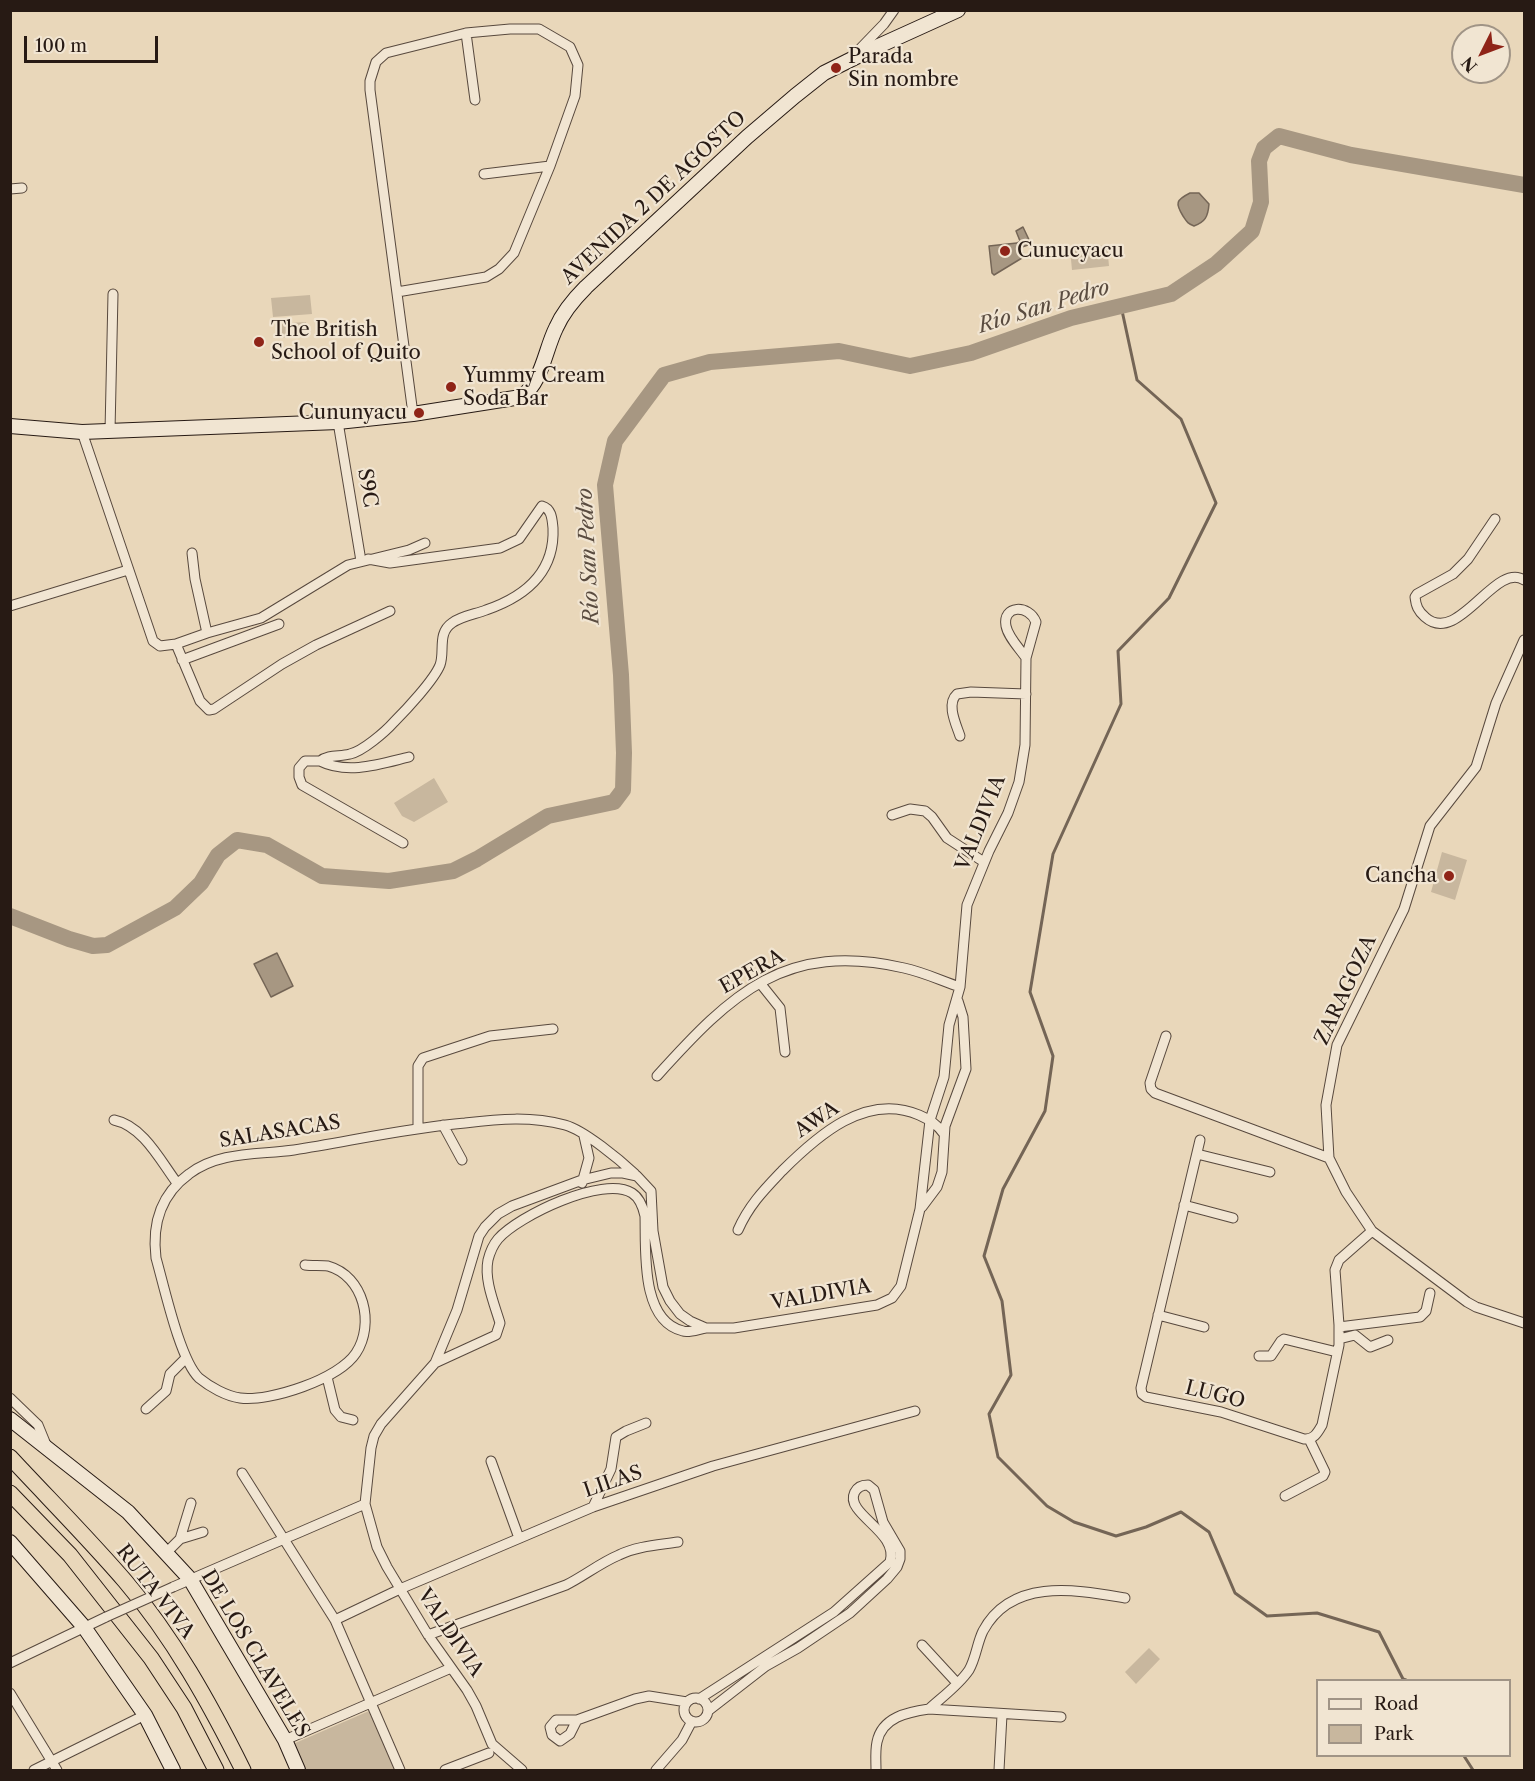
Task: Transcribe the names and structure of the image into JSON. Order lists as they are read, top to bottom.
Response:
{
  "streets": {
    "highway": ["RUTA VIVA"],
    "main road": ["AVENIDA 2 DE AGOSTO", "DE LOS CLAVELES"],
    "street": [
      "S9C",
      "VALDIVIA",
      "EPERA",
      "ZARAGOZA",
      "AWA",
      "SALASACAS",
      "LUGO",
      "LILAS"
    ]
  },
  "crossings": [
    ["AVENIDA 2 DE AGOSTO", "S9C"],
    ["VALDIVIA", "EPERA"],
    ["VALDIVIA", "AWA"],
    ["VALDIVIA", "LILAS"]
  ],
  "water": ["Río San Pedro"],
  "places": [
    "Parada Sin nombre",
    "Cunucyacu",
    "The British School of Quito",
    "Yummy Cream Soda Bar",
    "Cununyacu",
    "Cancha"
  ],
  "legend": ["Road", "Park"],
  "scale_bar": "100 m",
  "north": "bottom left"
}
